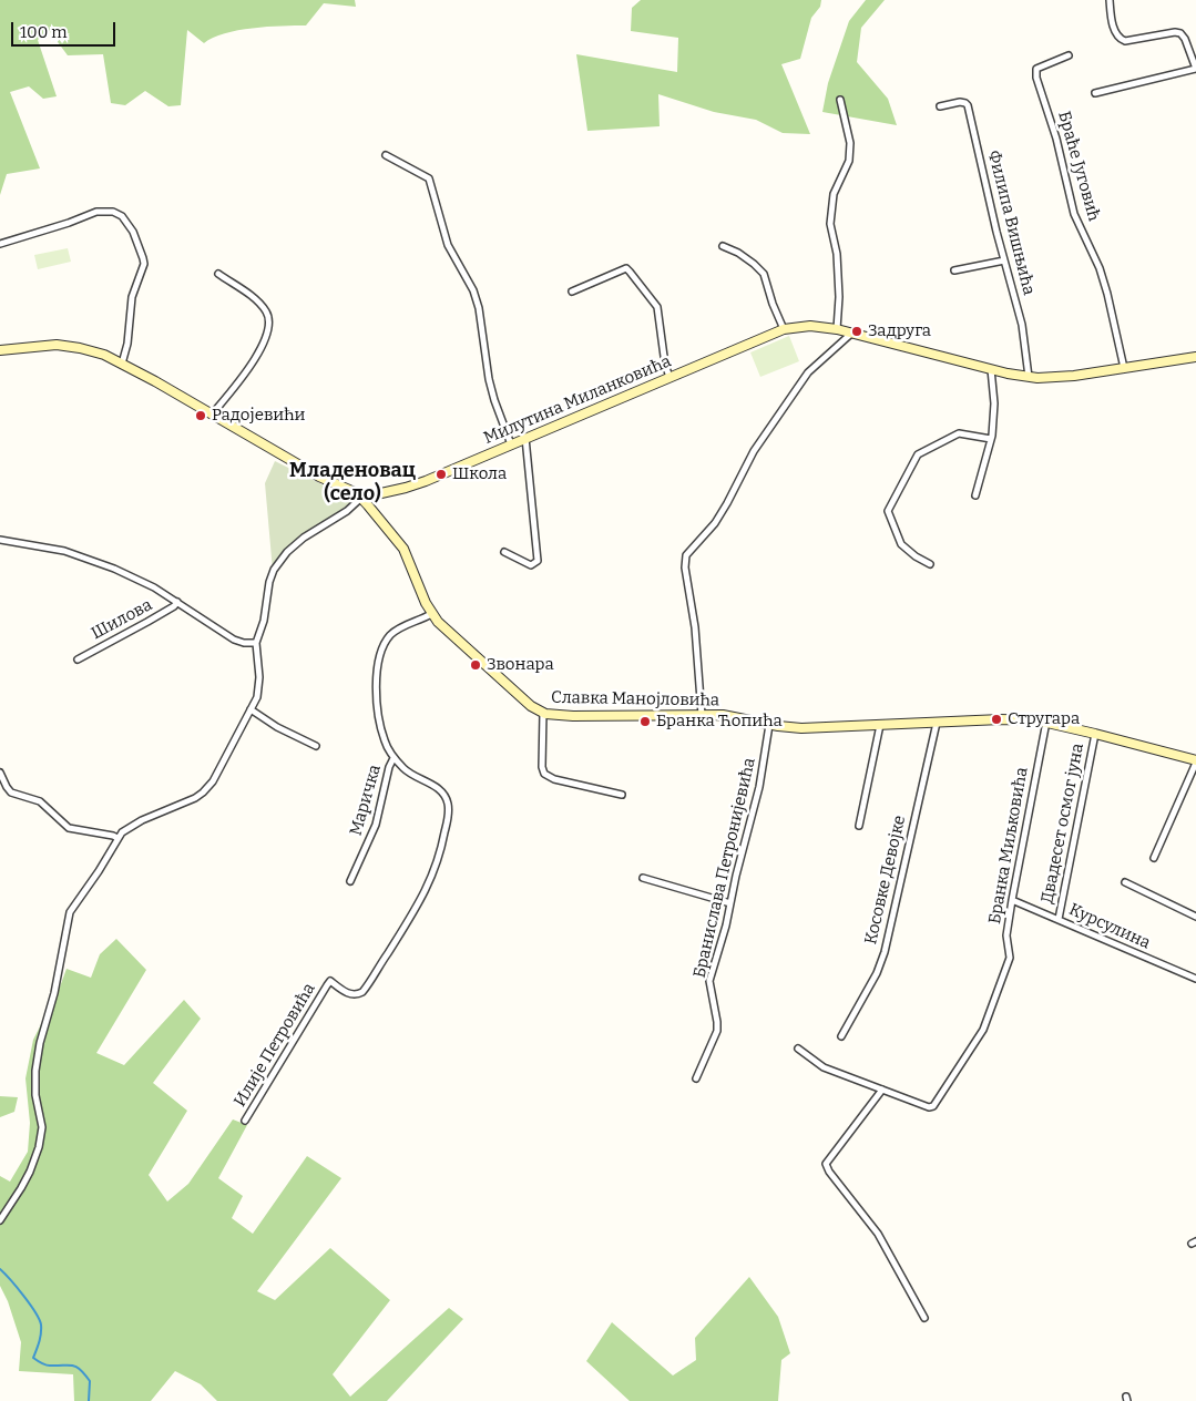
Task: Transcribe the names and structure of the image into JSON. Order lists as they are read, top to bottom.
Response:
{
  "streets": {
    "main road": ["Милутина Миланковића", "Славка Манојловића"],
    "street": [
      "Браће Југовић",
      "Филипа Вишњића",
      "Шилова",
      "Маричка",
      "Двадесет осмог јуна",
      "Бранка Миљковића",
      "Бранислава Петронијевића",
      "Косовке Девојке",
      "Курсулина",
      "Илије Петровића"
    ]
  },
  "crossings": [
    ["Браће Југовић", "Милутина Миланковића"],
    ["Филипа Вишњића", "Милутина Миланковића"],
    ["Милутина Миланковића", "Славка Манојловића"],
    ["Славка Манојловића", "Двадесет осмог јуна"],
    ["Славка Манојловића", "Бранка Миљковића"],
    ["Славка Манојловића", "Бранислава Петронијевића"],
    ["Славка Манојловића", "Косовке Девојке"],
    ["Славка Манојловића", "Илије Петровића"],
    ["Маричка", "Илије Петровића"],
    ["Двадесет осмог јуна", "Курсулина"],
    ["Бранка Миљковића", "Курсулина"]
  ],
  "districts": ["Младеновац (село)"],
  "places": [
    "Задруга",
    "Радојевићи",
    "Школа",
    "Звонара",
    "Стругара",
    "Бранка Ћопића"
  ],
  "scale_bar": "100 m"
}
